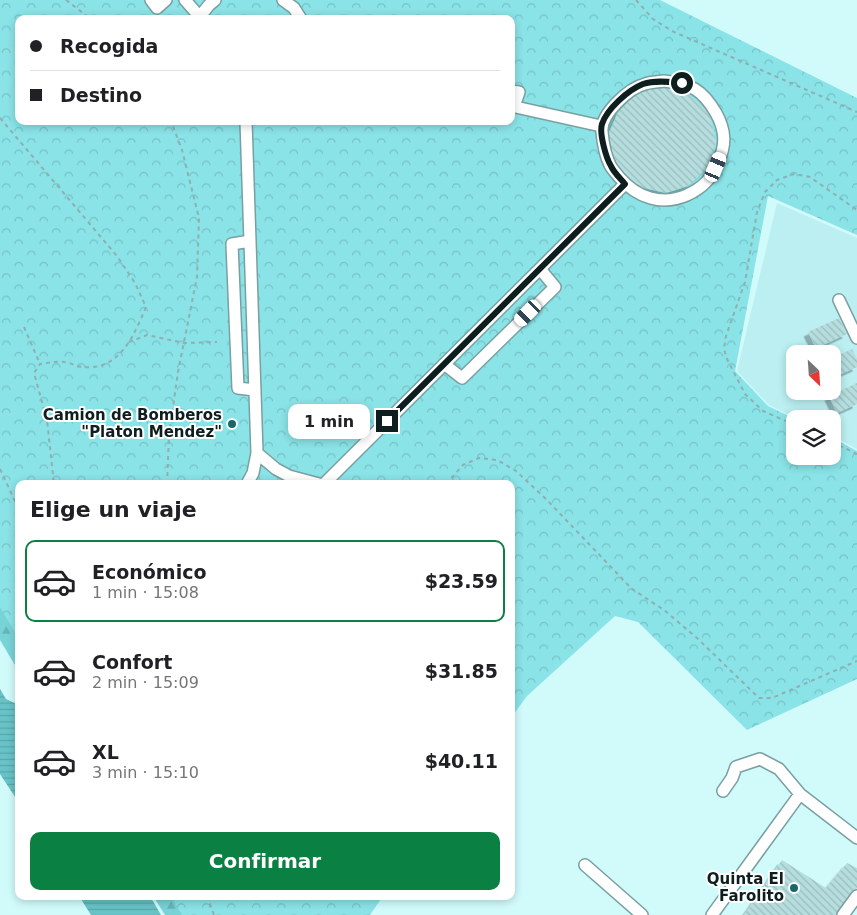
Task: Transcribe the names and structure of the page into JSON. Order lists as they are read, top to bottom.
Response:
{
  "places": ["Camion de Bomberos \"Platon Mendez\"", "Quinta El Farolito"],
  "north": "bottom right",
  "page": {
    "banner": ["Recogida", "Destino"],
    "bubble": "1 min",
    "heading": "Elige un viaje",
    "list": [
      {
        "name": "Económico",
        "note": "1 min · 15:08",
        "value": "$23.59"
      },
      {
        "name": "Confort",
        "note": "2 min · 15:09",
        "value": "$31.85"
      },
      {
        "name": "XL",
        "note": "3 min · 15:10",
        "value": "$40.11"
      }
    ],
    "buttons": "Confirmar"
  }
}
